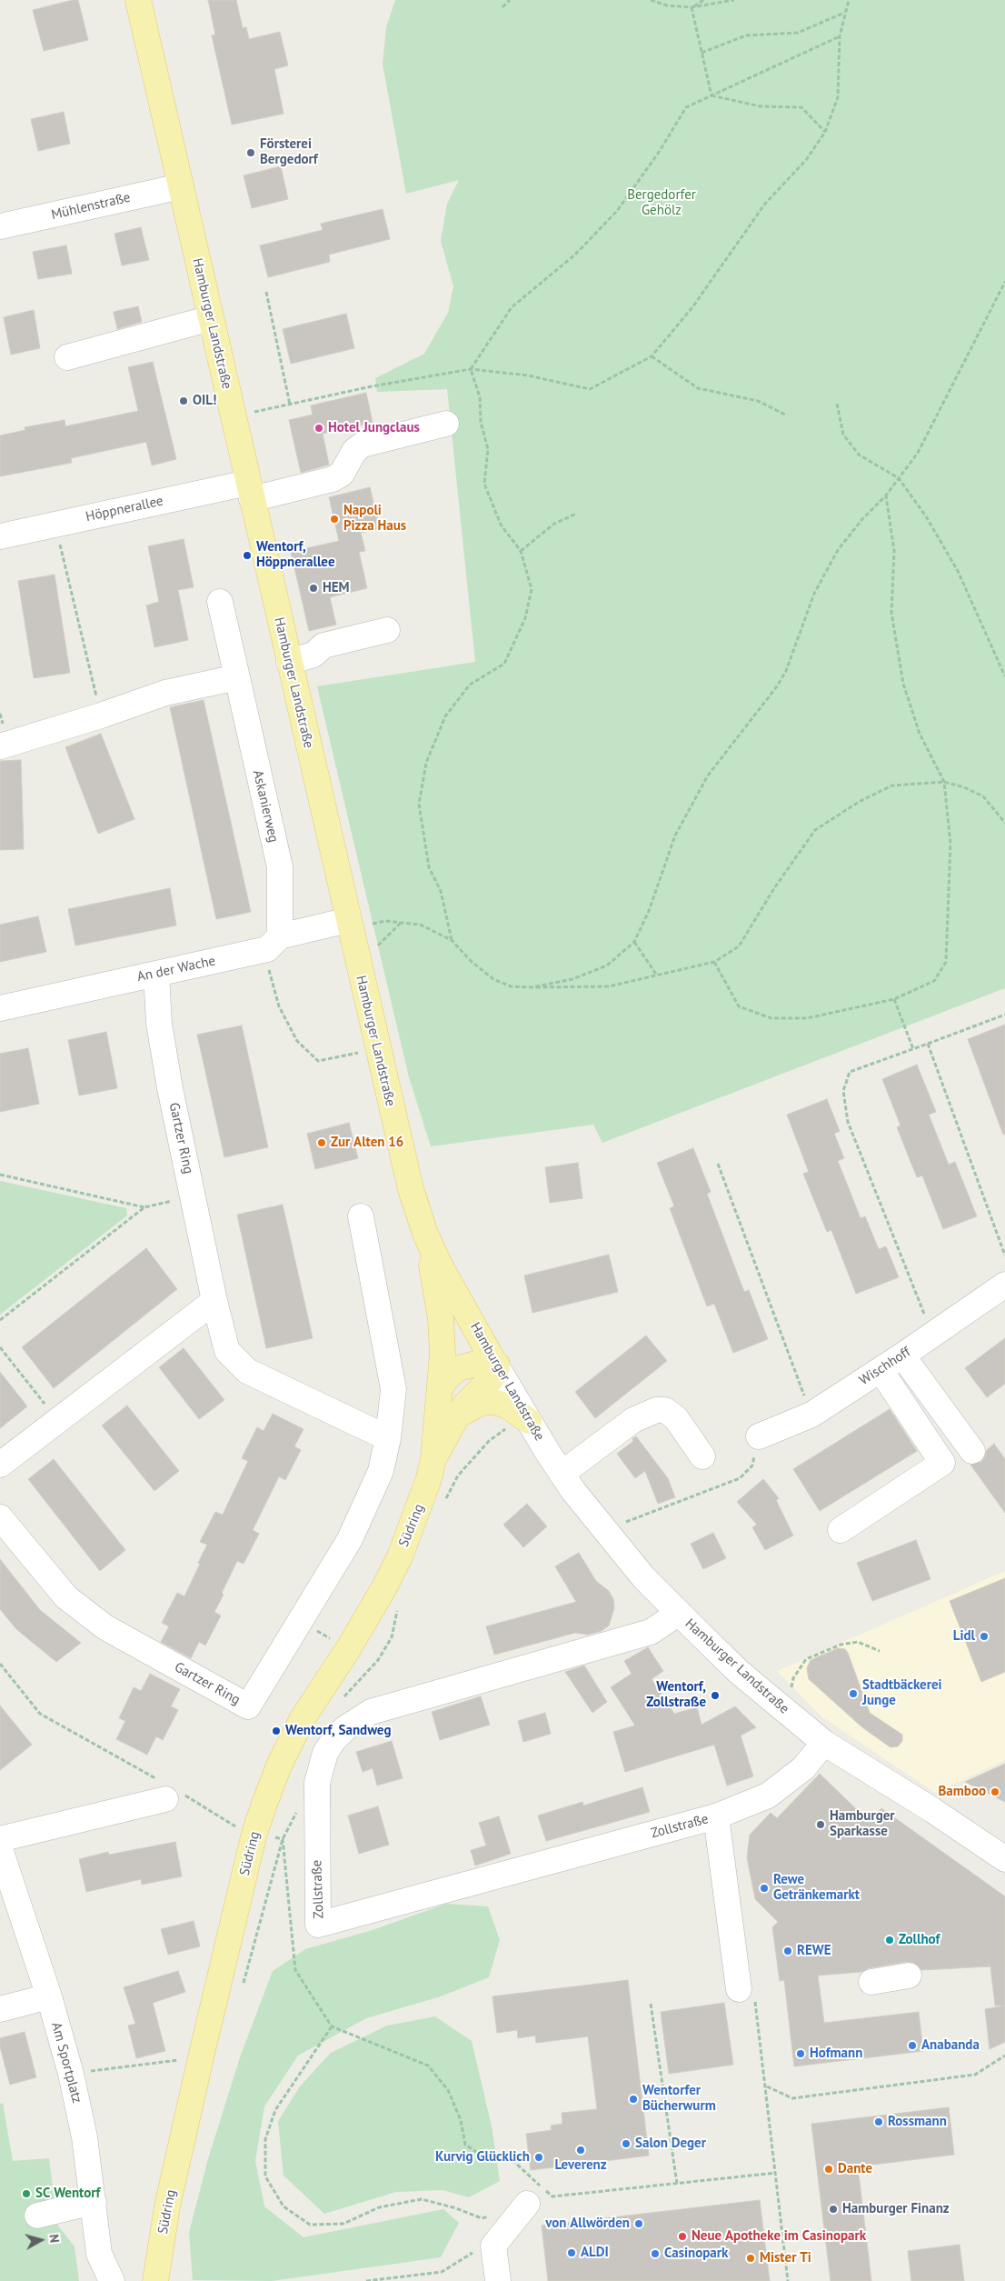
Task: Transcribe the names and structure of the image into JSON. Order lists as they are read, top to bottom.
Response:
{
  "streets": {
    "main road": ["Hamburger Landstraße", "Südring"],
    "street": [
      "Mühlenstraße",
      "Höppnerallee",
      "Askanierweg",
      "An der Wache",
      "Gartzer Ring",
      "Wischhoff",
      "Zollstraße",
      "Am Sportplatz"
    ]
  },
  "crossings": [
    ["Mühlenstraße", "Hamburger Landstraße"],
    ["Hamburger Landstraße", "Höppnerallee"],
    ["Hamburger Landstraße", "An der Wache"],
    ["Hamburger Landstraße", "Südring"],
    ["Hamburger Landstraße", "Zollstraße"],
    ["Askanierweg", "An der Wache"],
    ["An der Wache", "Gartzer Ring"]
  ],
  "parks": ["Bergedorfer Gehölz"],
  "places": [
    "Försterei Bergedorf",
    "OIL!",
    "Hotel Jungclaus",
    "Napoli Pizza Haus",
    "Wentorf, Höppnerallee",
    "HEM",
    "Zur Alten 16",
    "Lidl",
    "Stadtbäckerei Junge",
    "Wentorf, Zollstraße",
    "Wentorf, Sandweg",
    "Bamboo",
    "Hamburger Sparkasse",
    "Rewe Getränkemarkt",
    "Zollhof",
    "REWE",
    "Anabanda",
    "Hofmann",
    "Wentorfer Bücherwurm",
    "Rossmann",
    "Salon Deger",
    "Leverenz",
    "Kurvig Glücklich",
    "Dante",
    "SC Wentorf",
    "Hamburger Finanz",
    "von Allwörden",
    "Neue Apotheke im Casinopark",
    "ALDI",
    "Casinopark",
    "Mister Ti"
  ],
  "north": "right"
}
